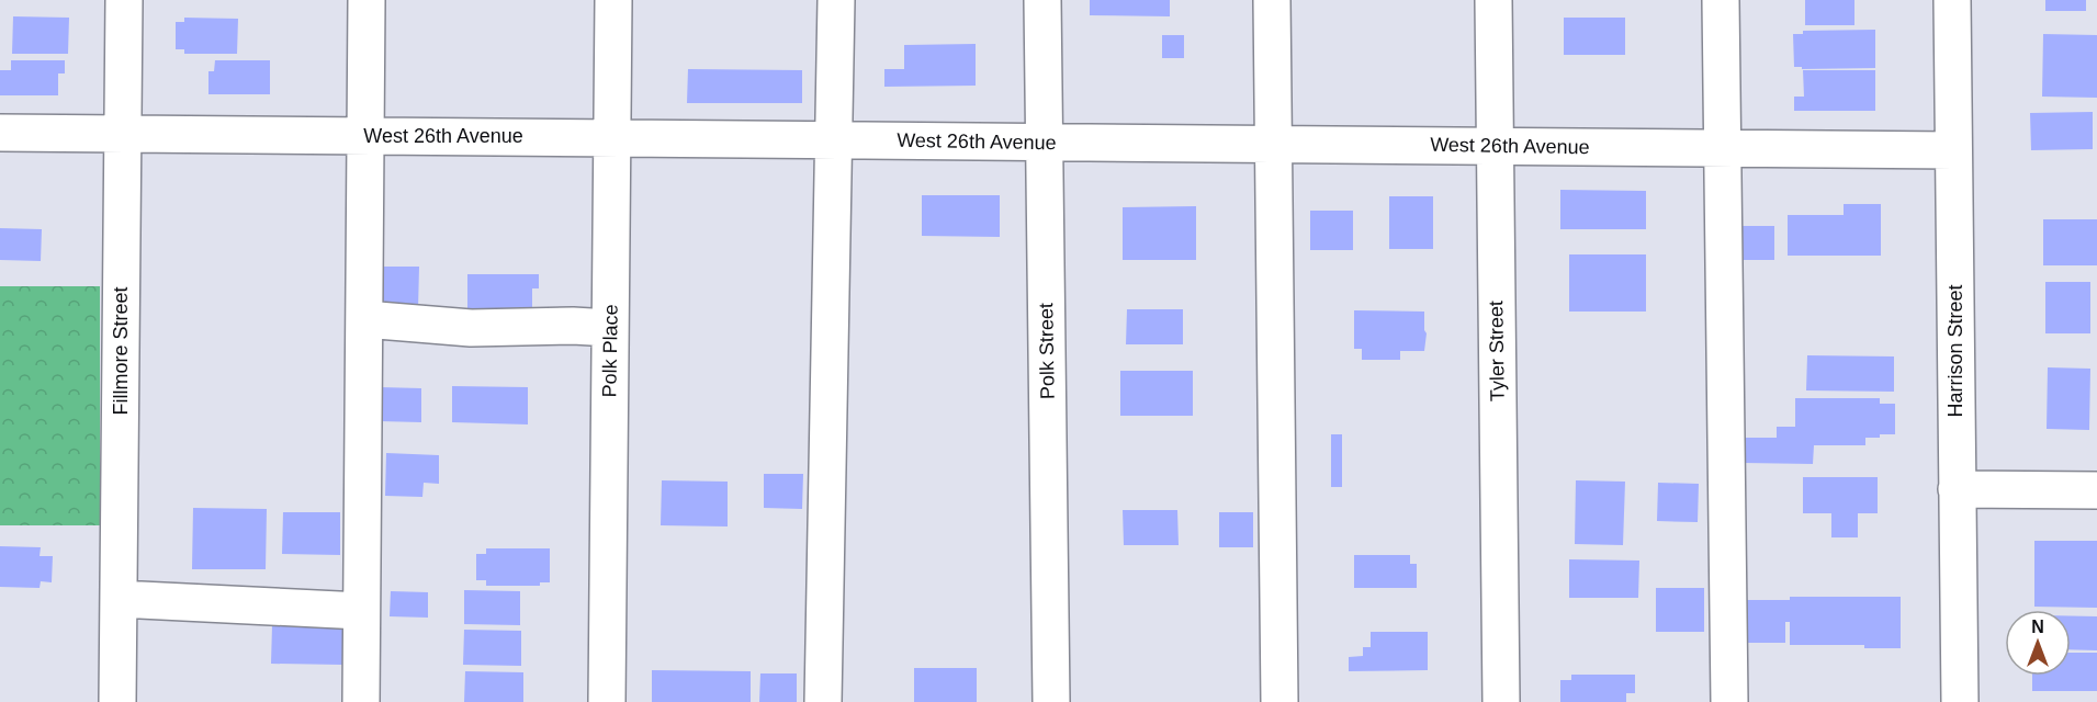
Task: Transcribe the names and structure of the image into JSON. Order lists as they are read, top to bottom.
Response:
{
  "streets": {
    "street": [
      "West 26th Avenue",
      "Fillmore Street",
      "Polk Place",
      "Polk Street",
      "Tyler Street",
      "Harrison Street"
    ]
  },
  "crossings": [
    ["West 26th Avenue", "Fillmore Street"],
    ["West 26th Avenue", "Polk Place"],
    ["West 26th Avenue", "Polk Street"],
    ["West 26th Avenue", "Tyler Street"],
    ["West 26th Avenue", "Harrison Street"]
  ],
  "north": "top"
}
